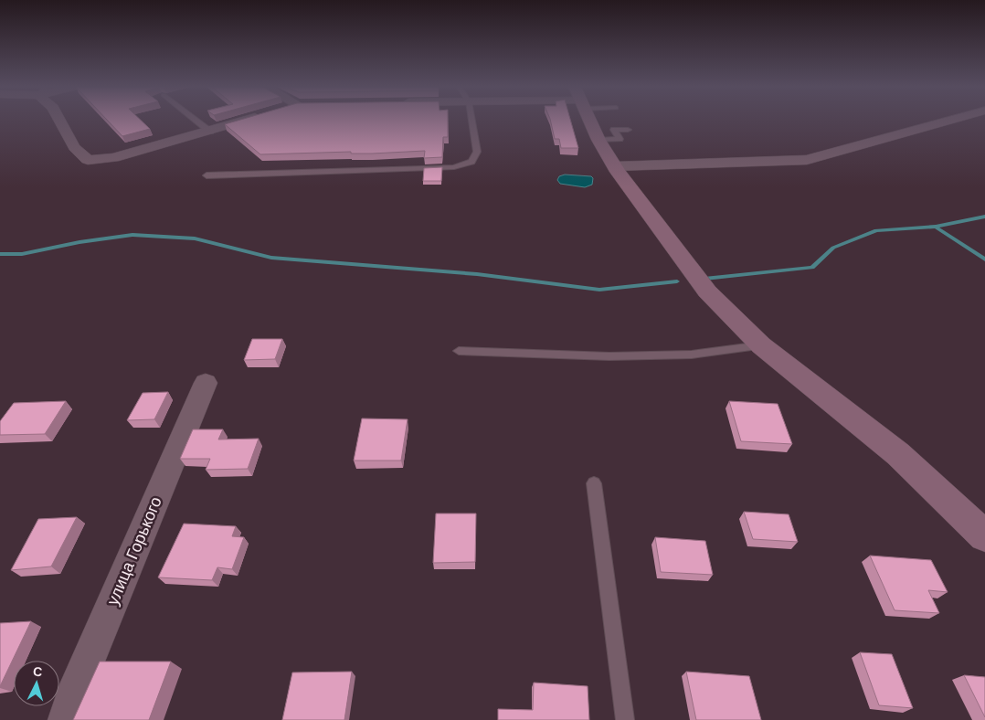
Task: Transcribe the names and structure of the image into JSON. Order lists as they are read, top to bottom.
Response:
{
  "streets": {
    "street": ["улица Горького"]
  },
  "north": "top"
}
